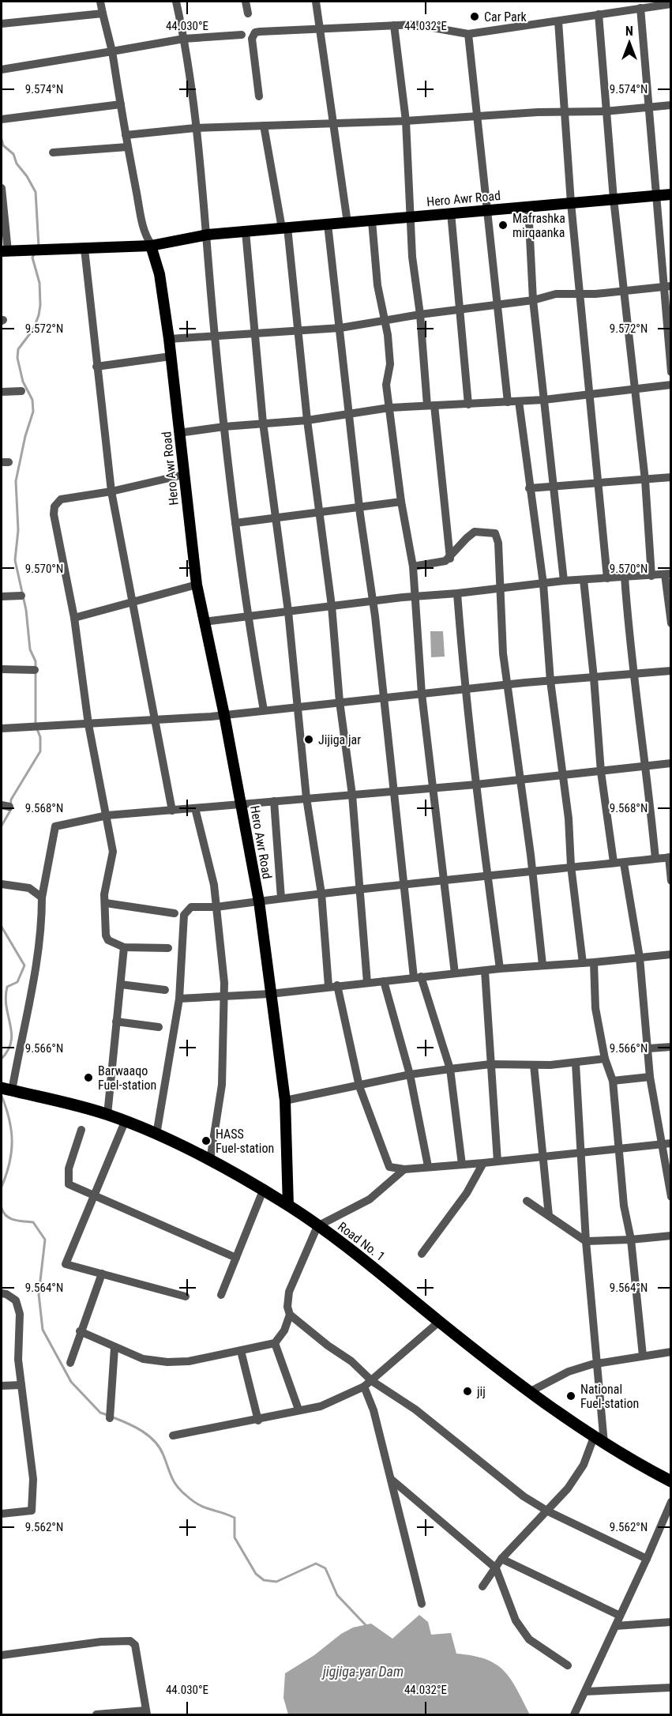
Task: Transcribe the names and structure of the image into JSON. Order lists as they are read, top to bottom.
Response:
{
  "streets": {
    "highway": ["Road No. 1"],
    "main road": ["Hero Awr Road"]
  },
  "crossings": [
    ["Hero Awr Road", "Road No. 1"]
  ],
  "water": ["jigjiga-yar Dam"],
  "places": [
    "Car Park",
    "Mafrashka mirqaanka",
    "Jijiga jar",
    "Barwaaqo Fuel-station",
    "HASS Fuel-station",
    "jij",
    "National Fuel-station"
  ],
  "north": "top",
  "coordinates": [
    "44.030°E",
    "44.032°E",
    "9.574°N",
    "9.572°N",
    "9.570°N",
    "9.568°N",
    "9.566°N",
    "9.564°N",
    "9.562°N"
  ]
}
